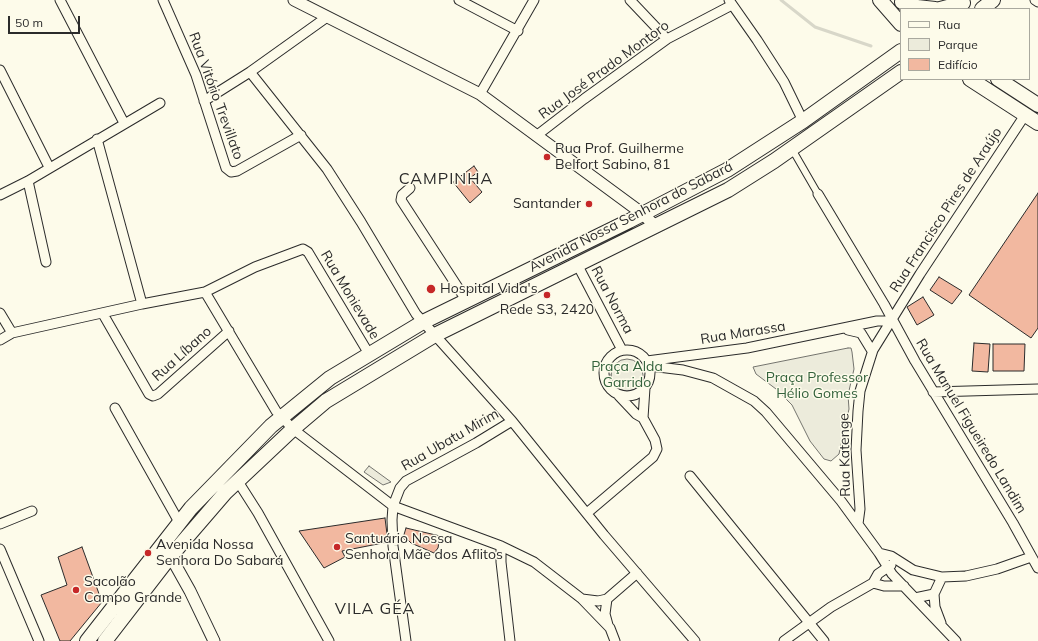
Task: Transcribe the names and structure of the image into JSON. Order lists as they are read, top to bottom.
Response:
{
  "streets": {
    "main road": ["Avenida Nossa Senhora do Sabará"],
    "street": [
      "Rua José Prado Montoro",
      "Rua Vitório Trevillato",
      "Rua Francisco Pires de Araújo",
      "Rua Monievade",
      "Rua Norma",
      "Rua Marassa",
      "Rua Líbano",
      "Rua Manuel Figueiredo Landim",
      "Rua Ubatu Mirim",
      "Rua Katenge"
    ]
  },
  "crossings": [
    ["Rua Francisco Pires de Araújo", "Rua Marassa"],
    ["Rua Francisco Pires de Araújo", "Rua Manuel Figueiredo Landim"],
    ["Rua Francisco Pires de Araújo", "Rua Katenge"],
    ["Avenida Nossa Senhora do Sabará", "Rua Monievade"],
    ["Avenida Nossa Senhora do Sabará", "Rua Norma"],
    ["Rua Monievade", "Rua Líbano"],
    ["Rua Norma", "Rua Marassa"],
    ["Rua Marassa", "Rua Manuel Figueiredo Landim"],
    ["Rua Marassa", "Rua Katenge"],
    ["Rua Manuel Figueiredo Landim", "Rua Katenge"]
  ],
  "districts": ["CAMPINHA", "VILA GÉA"],
  "parks": ["Praça Alda Garrido", "Praça Professor Hélio Gomes"],
  "places": [
    "Rua Prof. Guilherme Belfort Sabino, 81",
    "Santander",
    "Hospital Vida's",
    "Rede S3, 2420",
    "Santuário Nossa Senhora Mãe dos Aflitos",
    "Avenida Nossa Senhora Do Sabará",
    "Sacolão Campo Grande"
  ],
  "legend": ["Rua", "Parque", "Edifício"],
  "scale_bar": "50 m"
}
